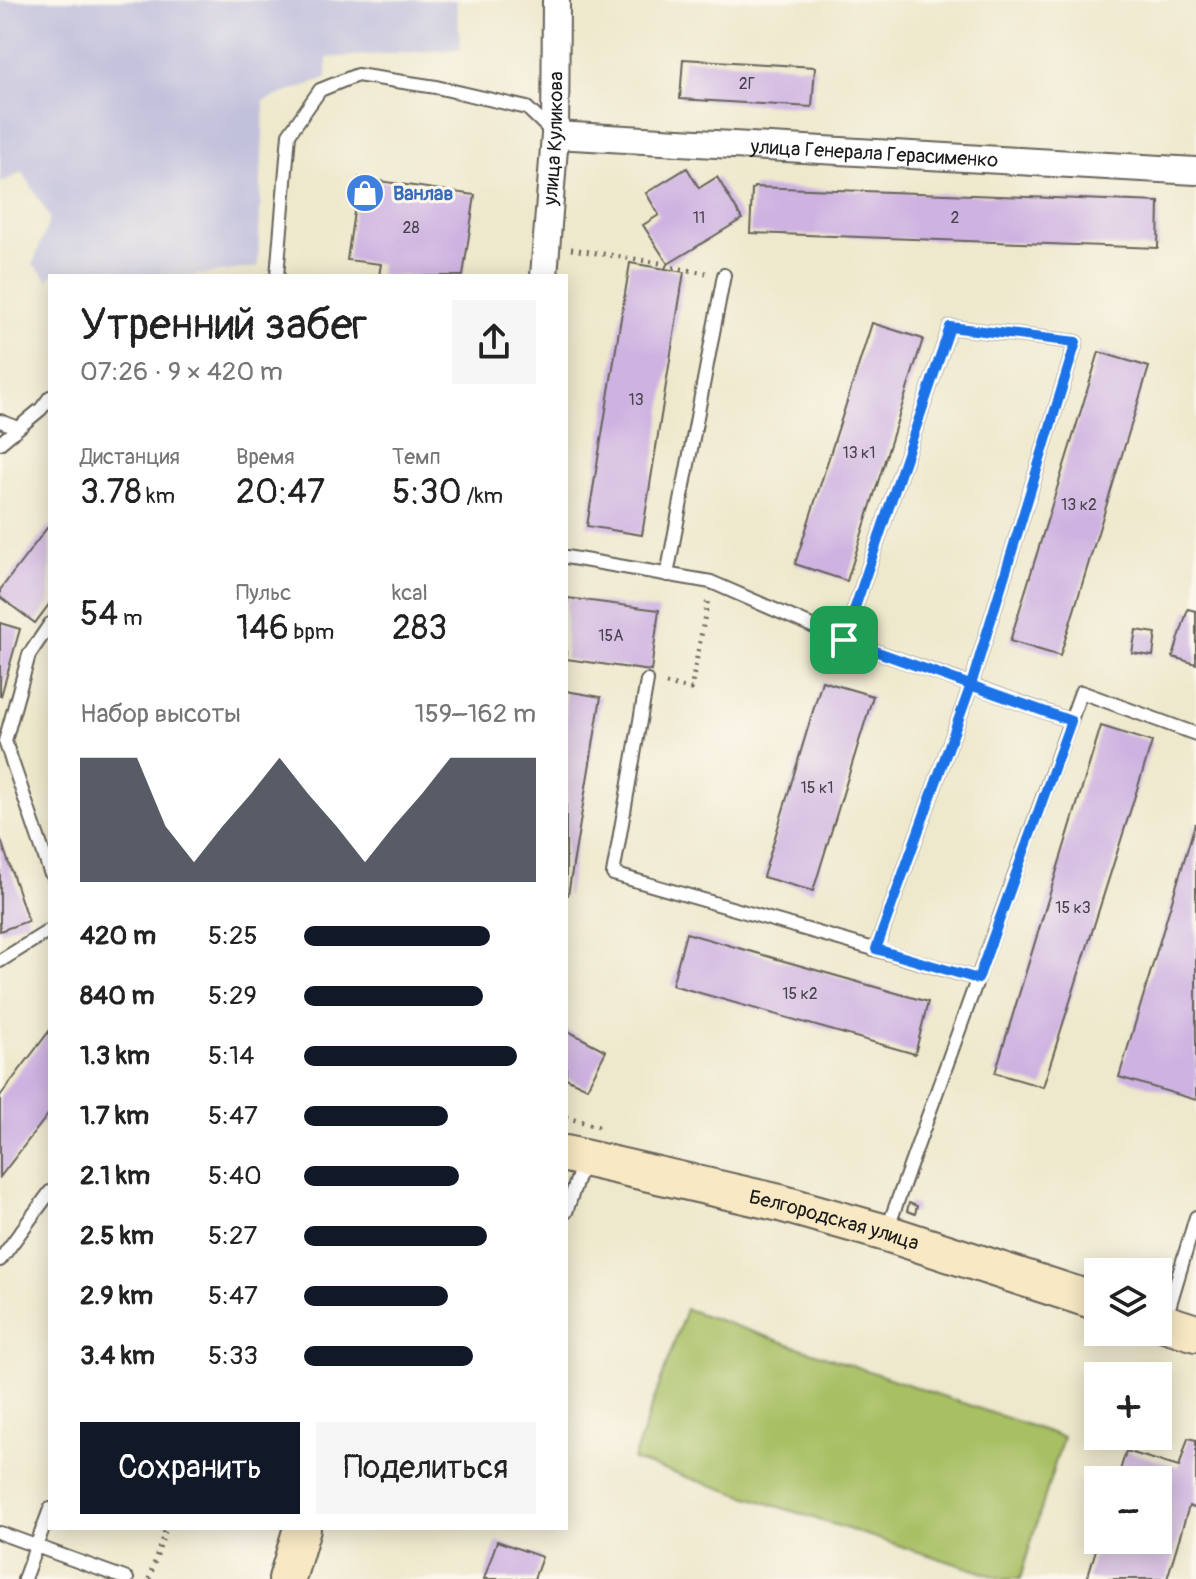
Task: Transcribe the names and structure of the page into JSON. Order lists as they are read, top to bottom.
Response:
{
  "streets": {
    "main road": ["Белгородская улица"],
    "street": ["улица Куликова", "улица Генерала Герасименко"]
  },
  "crossings": [
    ["улица Куликова", "улица Генерала Герасименко"]
  ],
  "places": {
    "shop": ["Ванлав"]
  },
  "house_numbers": [
    "2Г",
    "11",
    "2",
    "28",
    "13",
    "13 к1",
    "13 к2",
    "15А",
    "15 к1",
    "15 к3",
    "15 к2"
  ],
  "page": {
    "heading": ["Утренний забег", "07:26 · 9 × 420 m"],
    "stats": [
      ["Дистанция", "3.78 km"],
      ["Время", "20:47"],
      ["Темп", "5:30 /km"],
      ["54 m"],
      ["Пульс", "146 bpm"],
      ["kcal", "283"]
    ],
    "chart": ["Набор высоты", "159–162 m"],
    "list": [
      {
        "name": "420 m",
        "note": "5:25"
      },
      {
        "name": "840 m",
        "note": "5:29"
      },
      {
        "name": "1.3 km",
        "note": "5:14"
      },
      {
        "name": "1.7 km",
        "note": "5:47"
      },
      {
        "name": "2.1 km",
        "note": "5:40"
      },
      {
        "name": "2.5 km",
        "note": "5:27"
      },
      {
        "name": "2.9 km",
        "note": "5:47"
      },
      {
        "name": "3.4 km",
        "note": "5:33"
      }
    ],
    "map_buttons": ["+", "−"],
    "buttons": ["Сохранить", "Поделиться"]
  }
}
